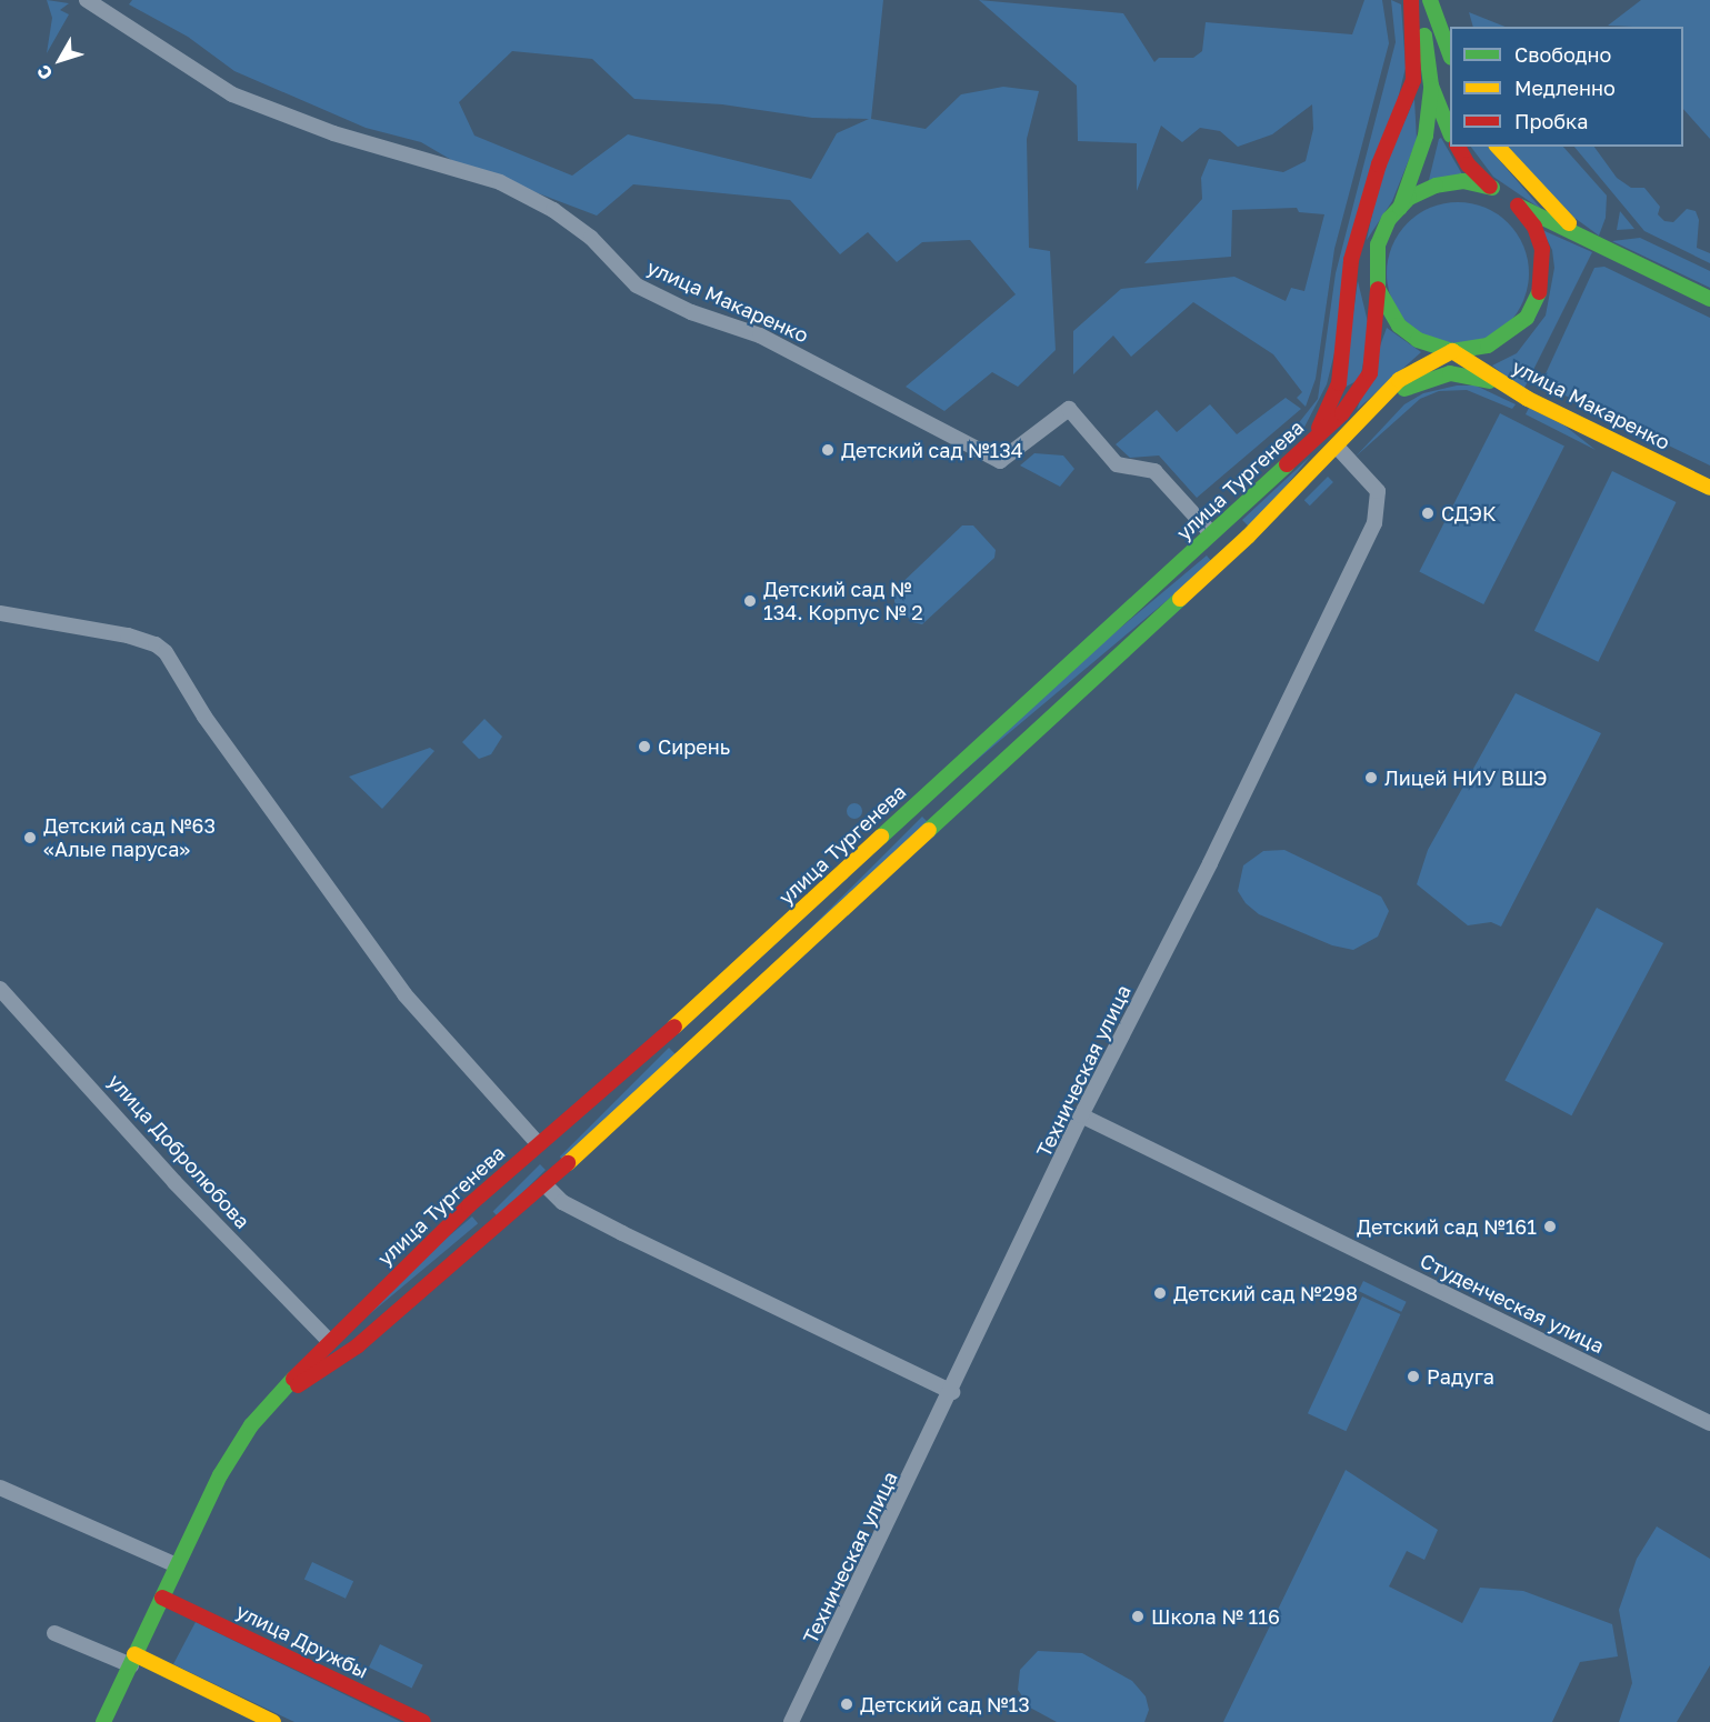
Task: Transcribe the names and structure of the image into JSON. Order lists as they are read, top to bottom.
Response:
{
  "streets": {
    "main road": ["улица Макаренко", "улица Тургенева", "улица Дружбы"],
    "street": ["Техническая улица", "улица Добролюбова", "Студенческая улица"]
  },
  "crossings": [
    ["улица Макаренко", "улица Тургенева"],
    ["улица Тургенева", "Техническая улица"],
    ["улица Тургенева", "улица Добролюбова"],
    ["улица Тургенева", "улица Дружбы"],
    ["Техническая улица", "Студенческая улица"]
  ],
  "places": [
    "Детский сад №134",
    "СДЭК",
    "Детский сад № 134. Корпус № 2",
    "Сирень",
    "Лицей НИУ ВШЭ",
    "Детский сад №63 «Алые паруса»",
    "Детский сад №161",
    "Детский сад №298",
    "Радуга",
    "Школа № 116",
    "Детский сад №13"
  ],
  "legend": ["Свободно", "Медленно", "Пробка"],
  "north": "bottom left"
}
